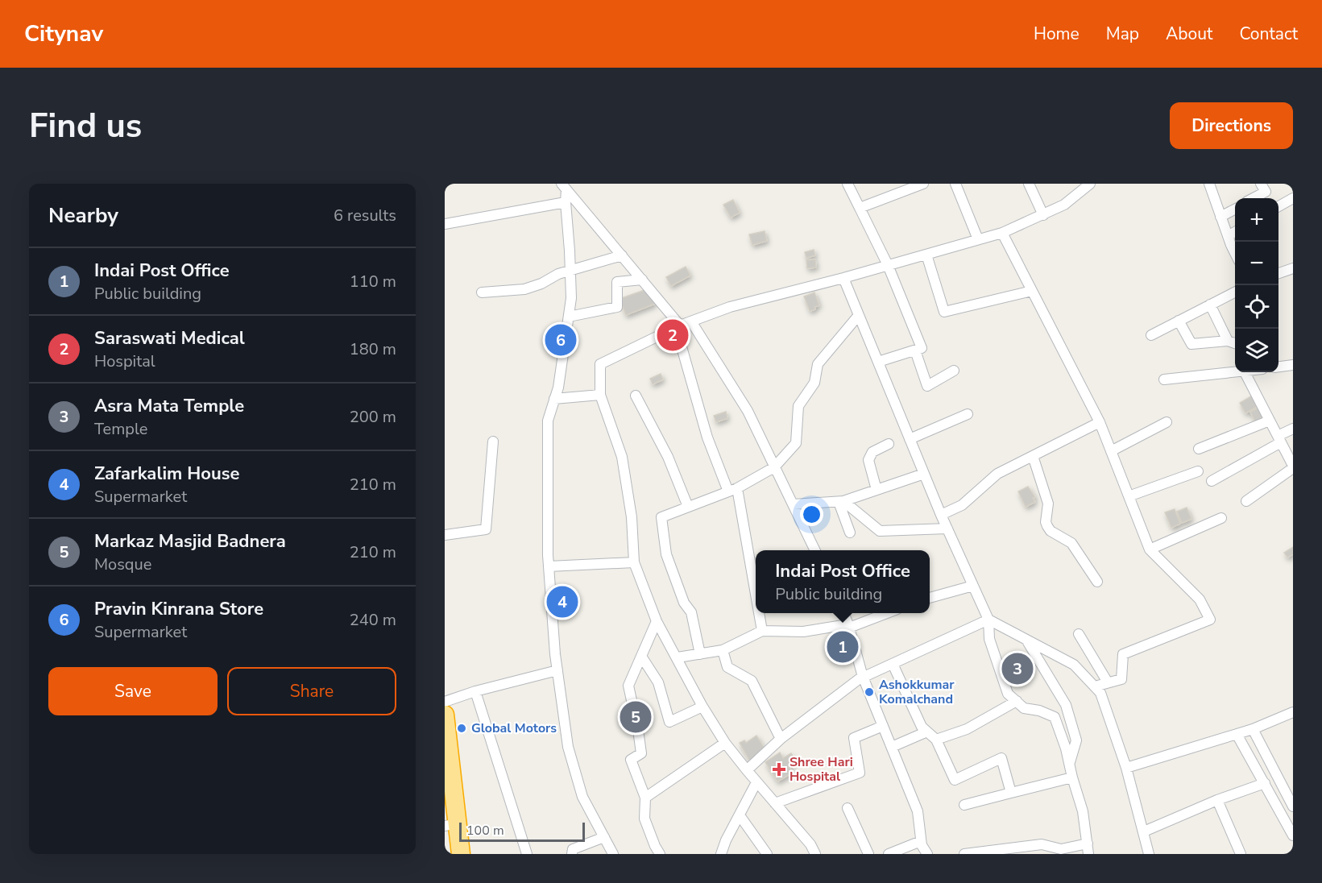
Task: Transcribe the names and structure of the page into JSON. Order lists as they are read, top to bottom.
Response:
{
  "places": {
    "other": ["Ashokkumar Komalchand", "Global Motors"],
    "health": ["Shree Hari Hospital"]
  },
  "scale_bar": "100 m",
  "page": {
    "header": "Citynav",
    "nav": [
      "Home",
      "Map",
      "About",
      "Contact"
    ],
    "buttons": [
      "Directions",
      ["Save", "Share"]
    ],
    "title": "Find us",
    "heading": ["Nearby", "6 results"],
    "map_buttons": ["+", "−"],
    "list": [
      {
        "mark": "1",
        "name": "Indai Post Office",
        "note": "Public building",
        "value": "110 m"
      },
      {
        "mark": "2",
        "name": "Saraswati Medical",
        "note": "Hospital",
        "value": "180 m"
      },
      {
        "mark": "3",
        "name": "Asra Mata Temple",
        "note": "Temple",
        "value": "200 m"
      },
      {
        "mark": "4",
        "name": "Zafarkalim House",
        "note": "Supermarket",
        "value": "210 m"
      },
      {
        "mark": "5",
        "name": "Markaz Masjid Badnera",
        "note": "Mosque",
        "value": "210 m"
      },
      {
        "mark": "6",
        "name": "Pravin Kinrana Store",
        "note": "Supermarket",
        "value": "240 m"
      }
    ],
    "pins": [
      "2",
      "6",
      "4",
      "1",
      "3",
      "5"
    ],
    "popup": ["Indai Post Office", "Public building"],
    "scale": "100 m"
  }
}
